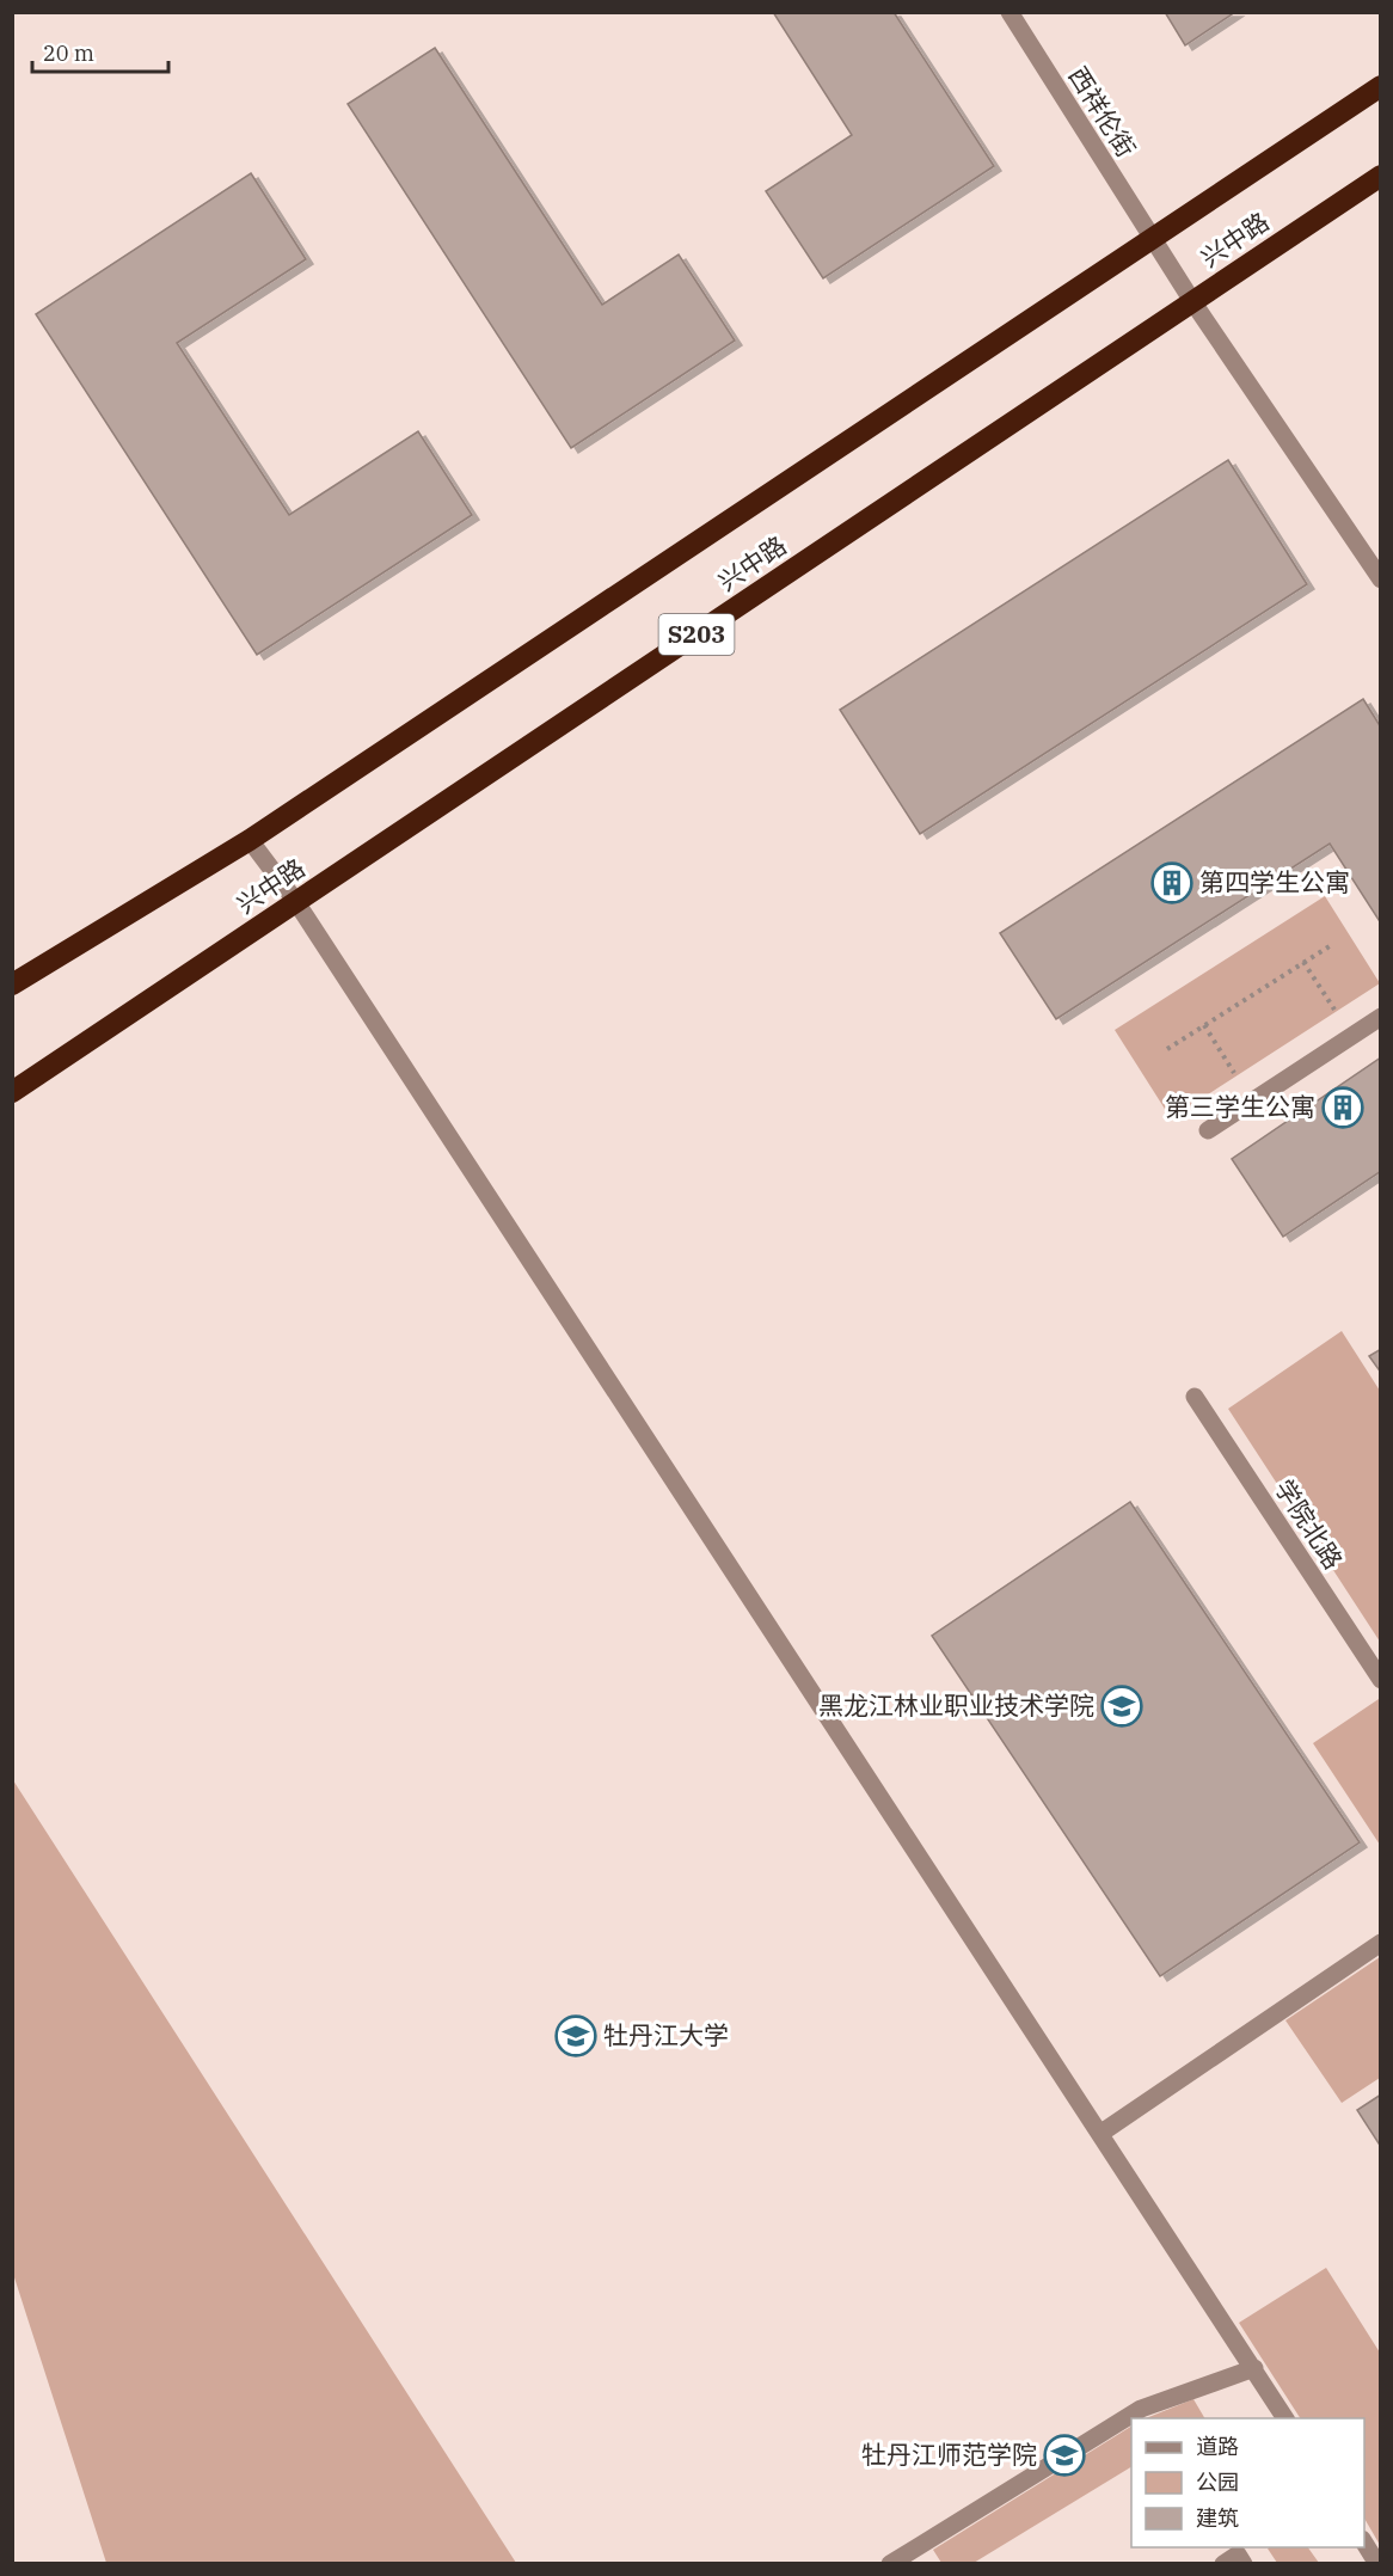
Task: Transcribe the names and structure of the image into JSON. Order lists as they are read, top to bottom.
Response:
{
  "streets": {
    "highway": ["兴中路", "S203"],
    "street": ["西祥伦街", "学院北路"]
  },
  "crossings": [
    ["西祥伦街", "兴中路"]
  ],
  "places": {
    "building": ["第四学生公寓", "第三学生公寓"],
    "school or university": ["黑龙江林业职业技术学院", "牡丹江大学", "牡丹江师范学院"]
  },
  "legend": ["道路", "公园", "建筑"],
  "scale_bar": "20 m"
}
